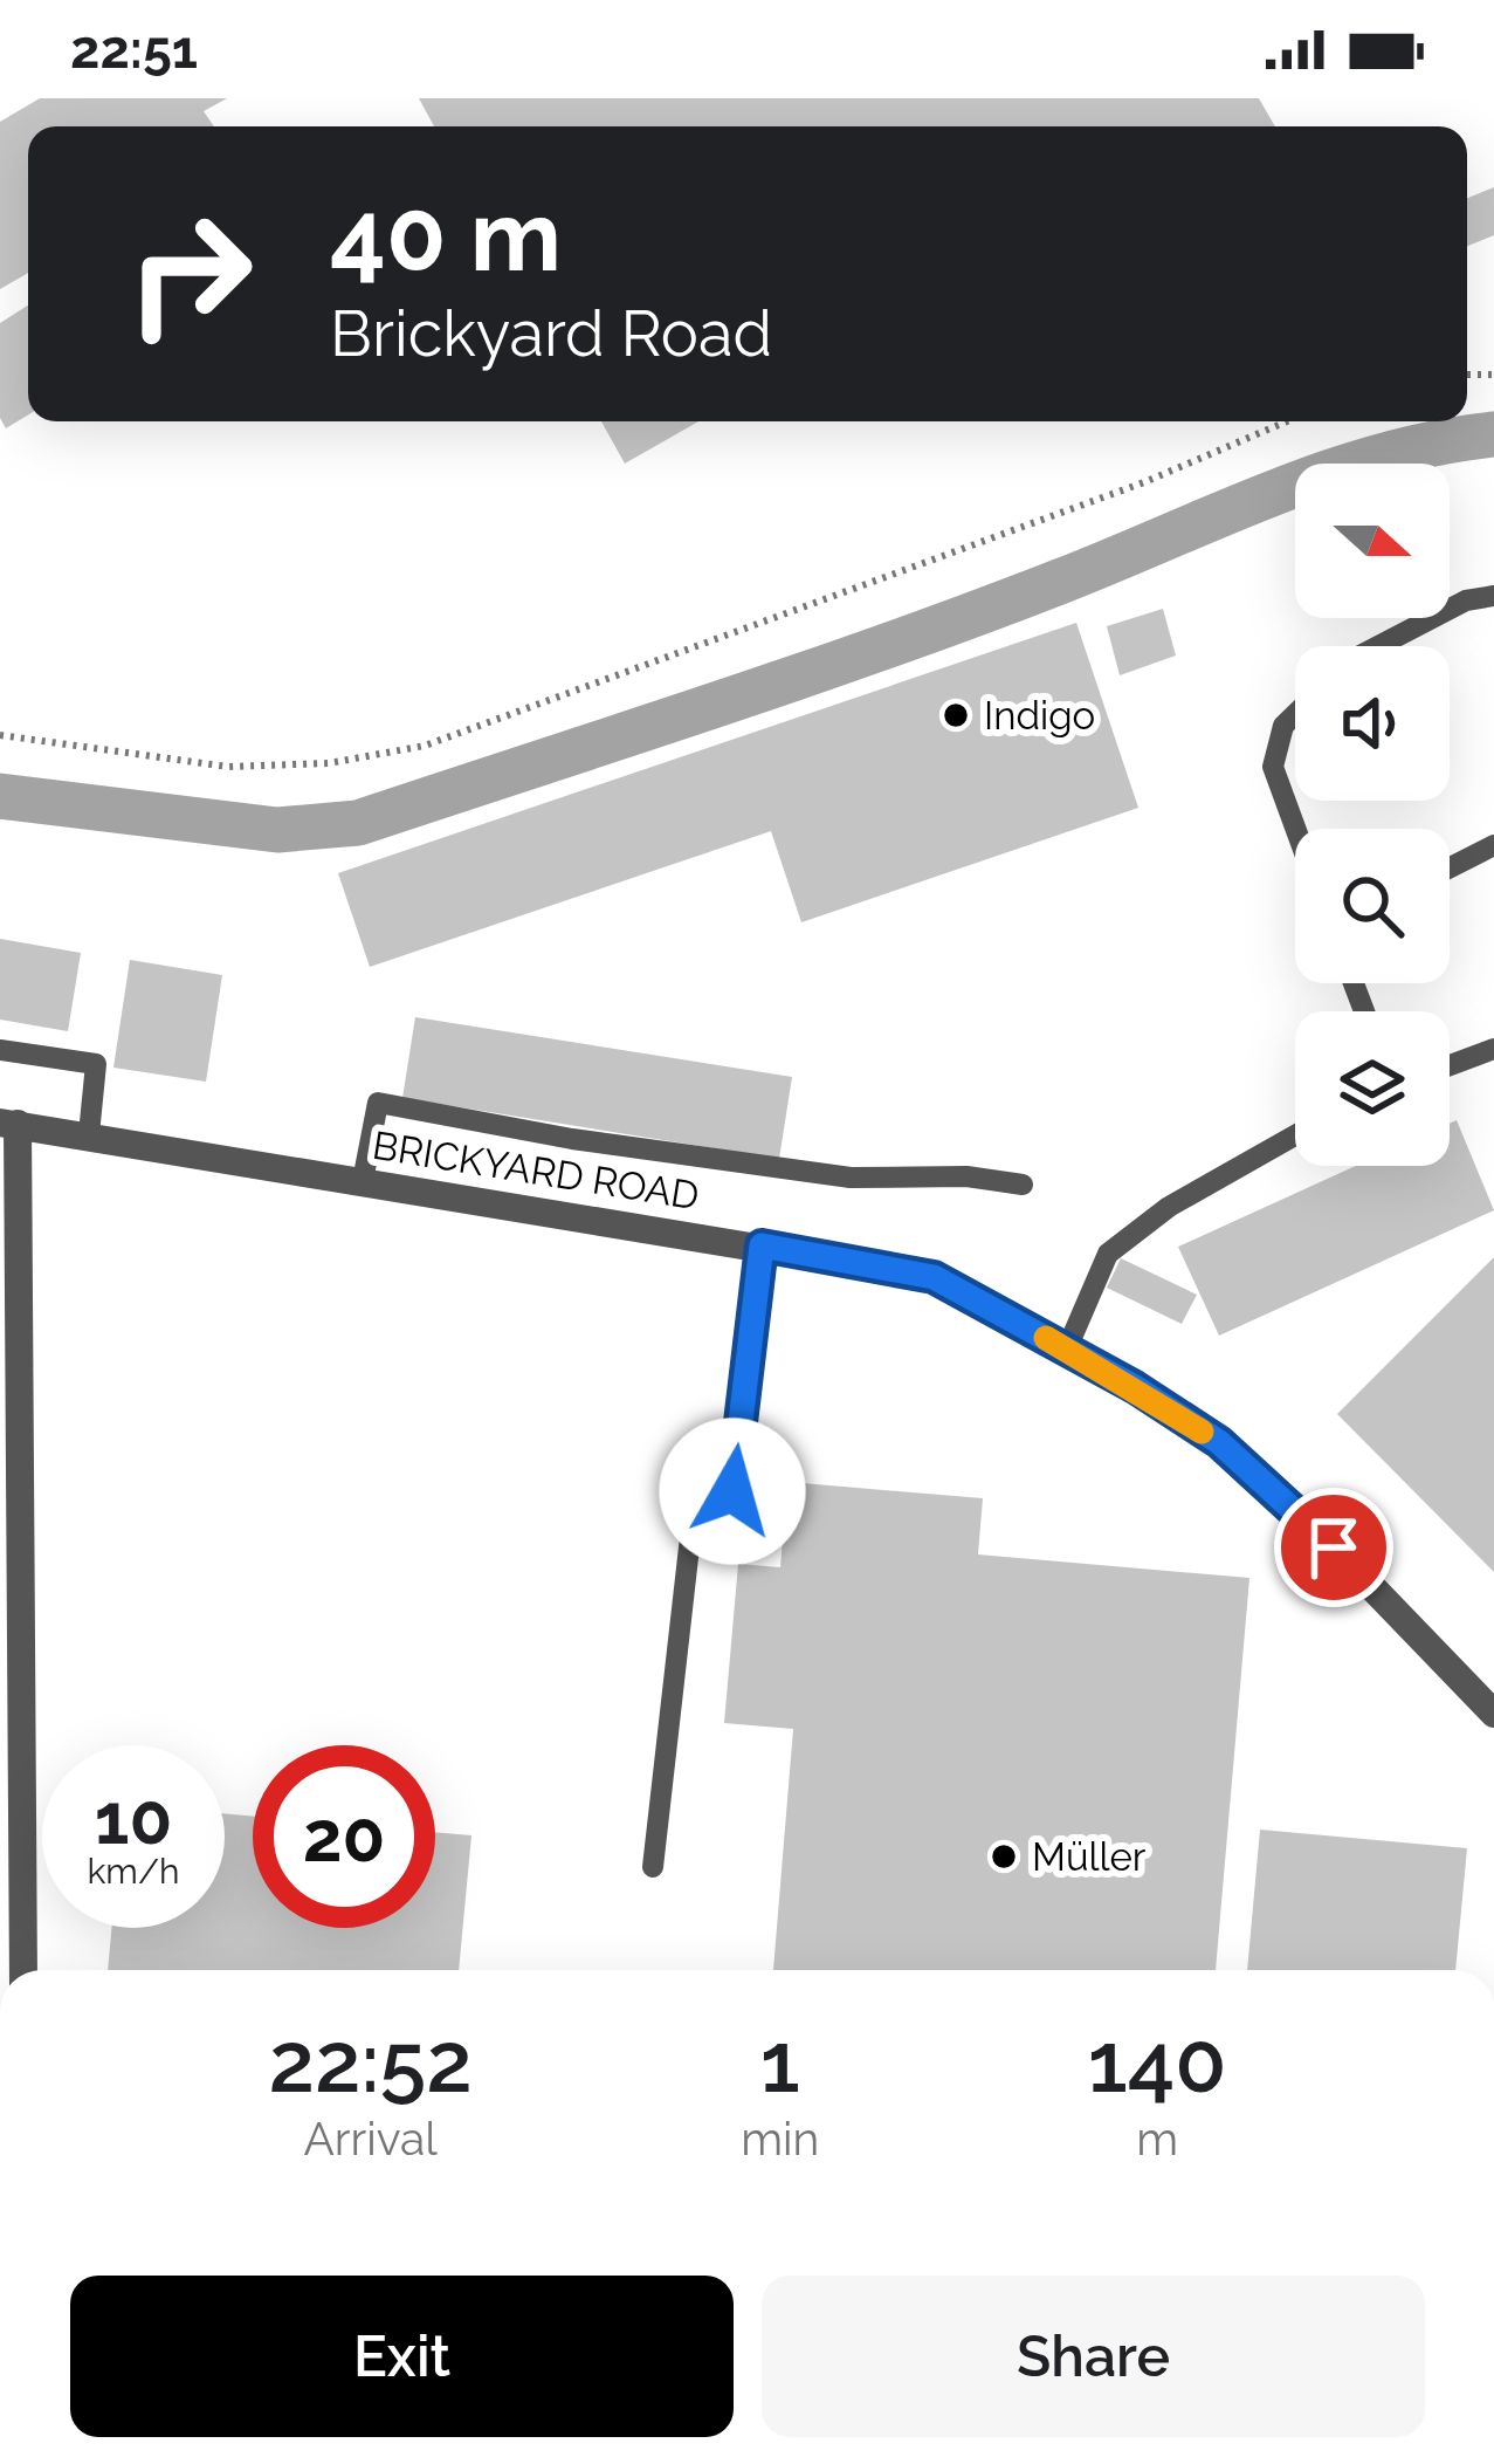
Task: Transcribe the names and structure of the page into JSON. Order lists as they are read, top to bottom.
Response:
{
  "streets": {
    "street": ["BRICKYARD ROAD"]
  },
  "places": ["Indigo", "Müller"],
  "north": "right",
  "page": {
    "status": "22:51",
    "turn": ["40 m", "Brickyard Road"],
    "speed": "10 km/h",
    "limit": "20",
    "eta": [
      "22:52",
      "Arrival",
      "1",
      "min",
      "140",
      "m"
    ],
    "buttons": ["Exit", "Share"]
  }
}
